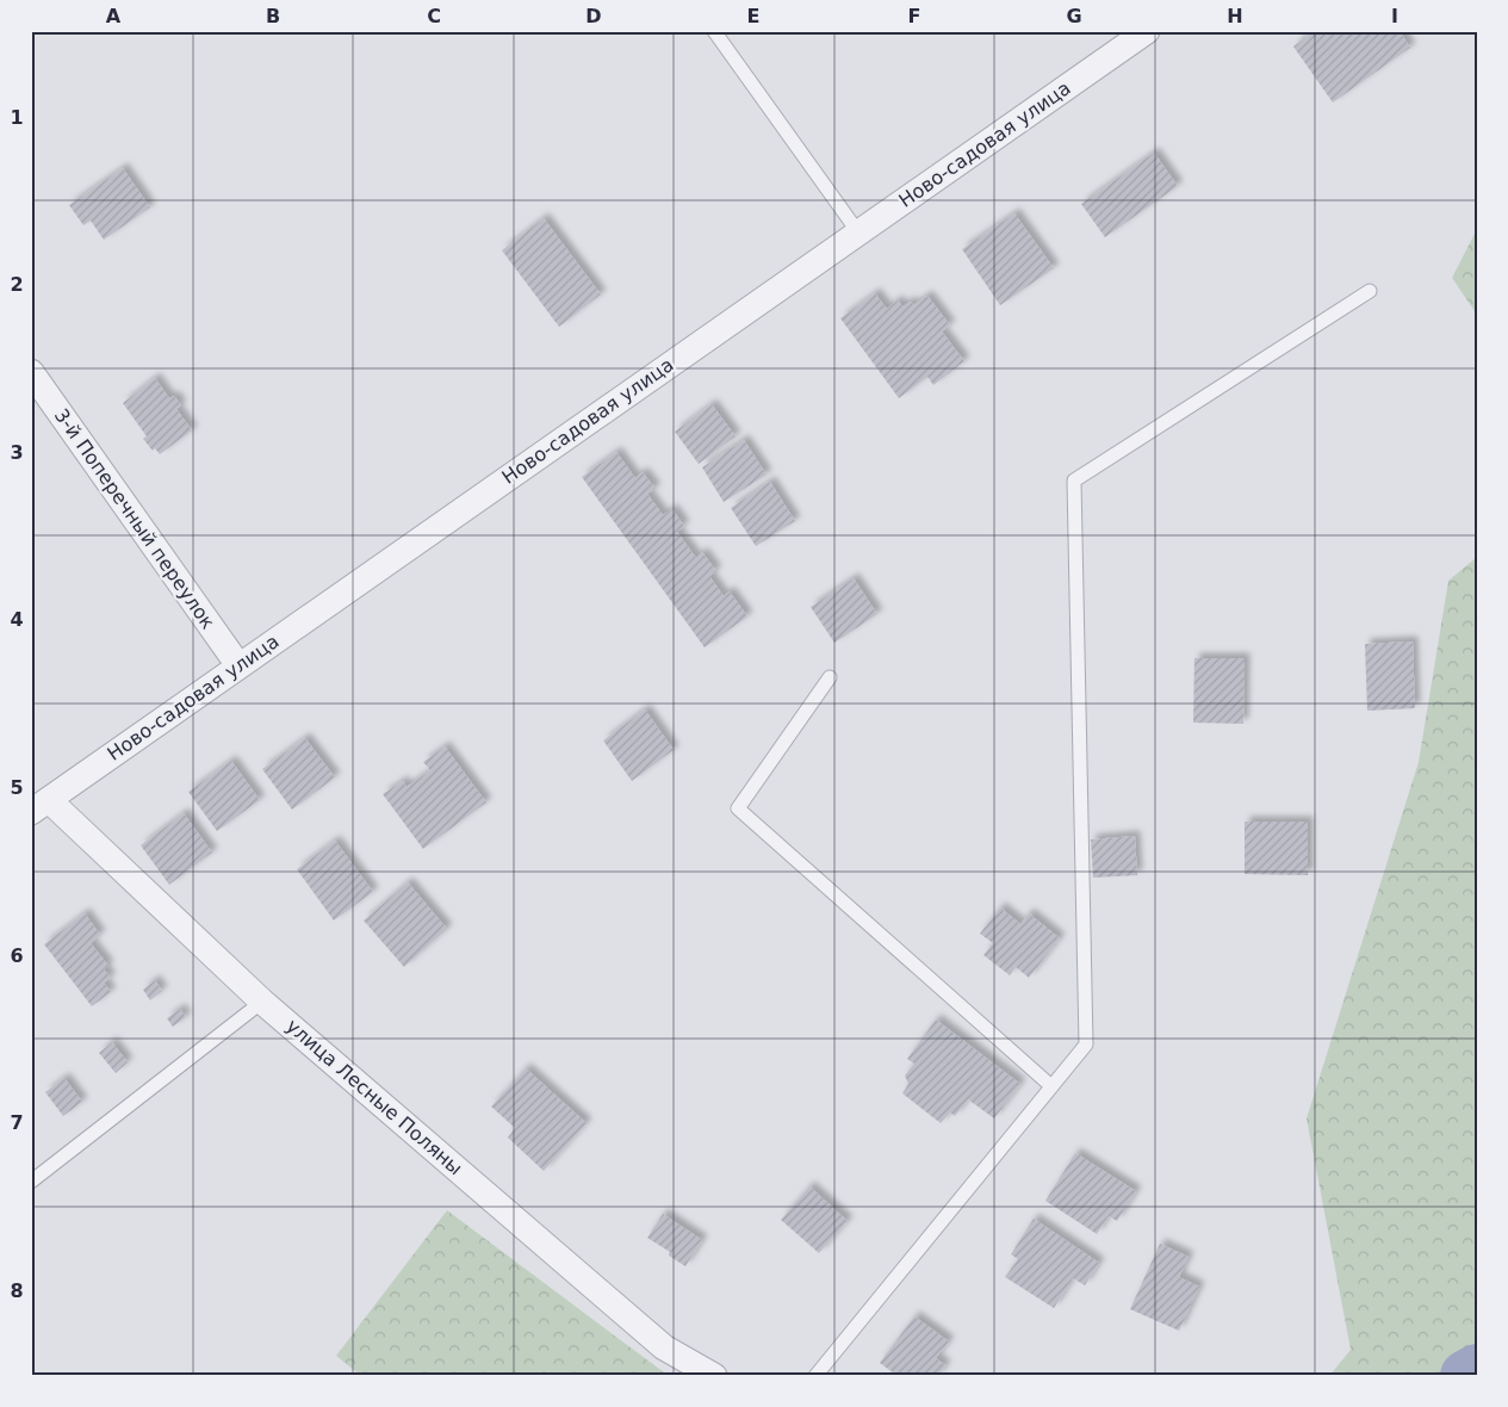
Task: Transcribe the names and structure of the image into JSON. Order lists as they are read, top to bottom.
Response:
{
  "streets": {
    "street": ["Ново-садовая улица", "3-й Поперечный переулок", "улица Лесные Поляны"]
  },
  "crossings": [
    ["Ново-садовая улица", "3-й Поперечный переулок"],
    ["Ново-садовая улица", "улица Лесные Поляны"]
  ],
  "grid": {
    "columns": [
      "A",
      "B",
      "C",
      "D",
      "E",
      "F",
      "G",
      "H",
      "I"
    ],
    "rows": [
      "1",
      "2",
      "3",
      "4",
      "5",
      "6",
      "7",
      "8"
    ]
  }
}
